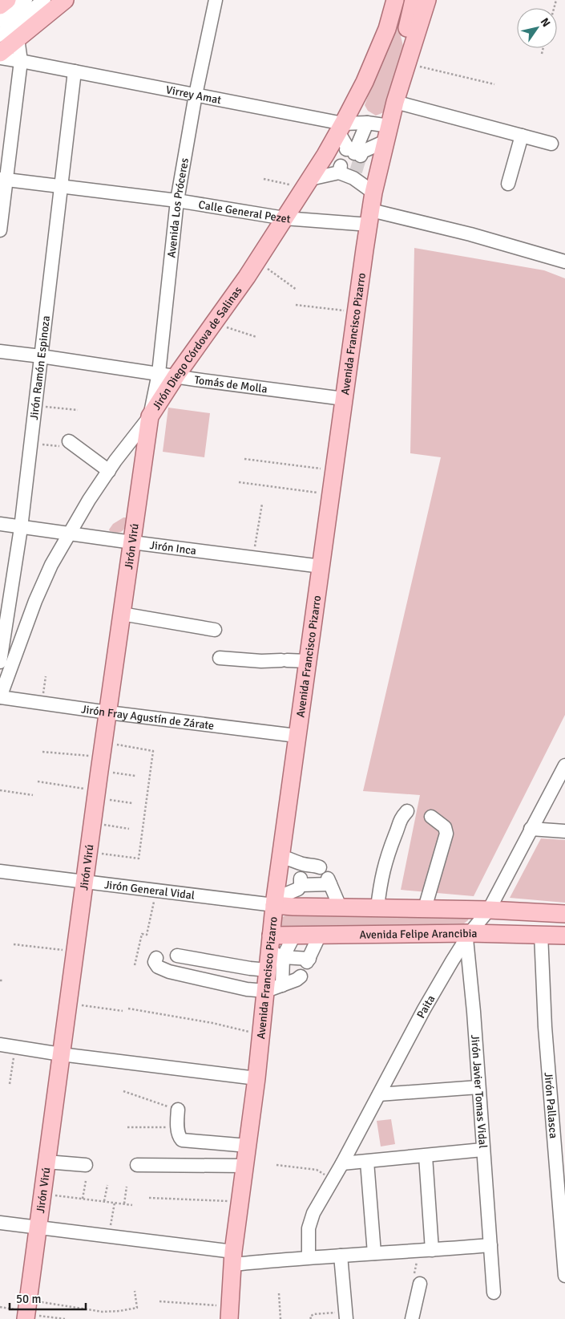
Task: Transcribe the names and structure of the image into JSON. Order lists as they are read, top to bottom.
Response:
{
  "streets": {
    "main road": [
      "Avenida Francisco Pizarro",
      "Jirón Diego Córdova de Salinas",
      "Jirón Virú",
      "Avenida Felipe Arancibia"
    ],
    "street": [
      "Virrey Amat",
      "Avenida Los Próceres",
      "Calle General Pezet",
      "Jirón Ramón Espinoza",
      "Tomás de Molla",
      "Jirón Inca",
      "Jirón Fray Agustín de Zárate",
      "Jirón General Vidal",
      "Paita",
      "Jirón Javier Tomas Vidal",
      "Jirón Pallasca"
    ]
  },
  "crossings": [
    ["Virrey Amat", "Avenida Los Próceres"],
    ["Virrey Amat", "Avenida Francisco Pizarro"],
    ["Virrey Amat", "Jirón Diego Córdova de Salinas"],
    ["Virrey Amat", "Jirón Ramón Espinoza"],
    ["Avenida Los Próceres", "Calle General Pezet"],
    ["Avenida Los Próceres", "Jirón Diego Córdova de Salinas"],
    ["Avenida Los Próceres", "Tomás de Molla"],
    ["Avenida Los Próceres", "Jirón Virú"],
    ["Calle General Pezet", "Avenida Francisco Pizarro"],
    ["Calle General Pezet", "Jirón Diego Córdova de Salinas"],
    ["Calle General Pezet", "Jirón Ramón Espinoza"],
    ["Avenida Francisco Pizarro", "Tomás de Molla"],
    ["Avenida Francisco Pizarro", "Jirón Inca"],
    ["Avenida Francisco Pizarro", "Jirón Fray Agustín de Zárate"],
    ["Avenida Francisco Pizarro", "Jirón General Vidal"],
    ["Avenida Francisco Pizarro", "Avenida Felipe Arancibia"],
    ["Jirón Diego Córdova de Salinas", "Tomás de Molla"],
    ["Jirón Diego Córdova de Salinas", "Jirón Virú"],
    ["Jirón Diego Córdova de Salinas", "Jirón Inca"],
    ["Jirón Diego Córdova de Salinas", "Jirón Fray Agustín de Zárate"],
    ["Jirón Ramón Espinoza", "Tomás de Molla"],
    ["Jirón Ramón Espinoza", "Jirón Inca"],
    ["Jirón Virú", "Jirón Inca"],
    ["Jirón Virú", "Jirón Fray Agustín de Zárate"],
    ["Jirón Virú", "Jirón General Vidal"],
    ["Avenida Felipe Arancibia", "Paita"],
    ["Avenida Felipe Arancibia", "Jirón Javier Tomas Vidal"],
    ["Avenida Felipe Arancibia", "Jirón Pallasca"],
    ["Paita", "Jirón Javier Tomas Vidal"]
  ],
  "scale_bar": "50 m",
  "north": "top right"
}
